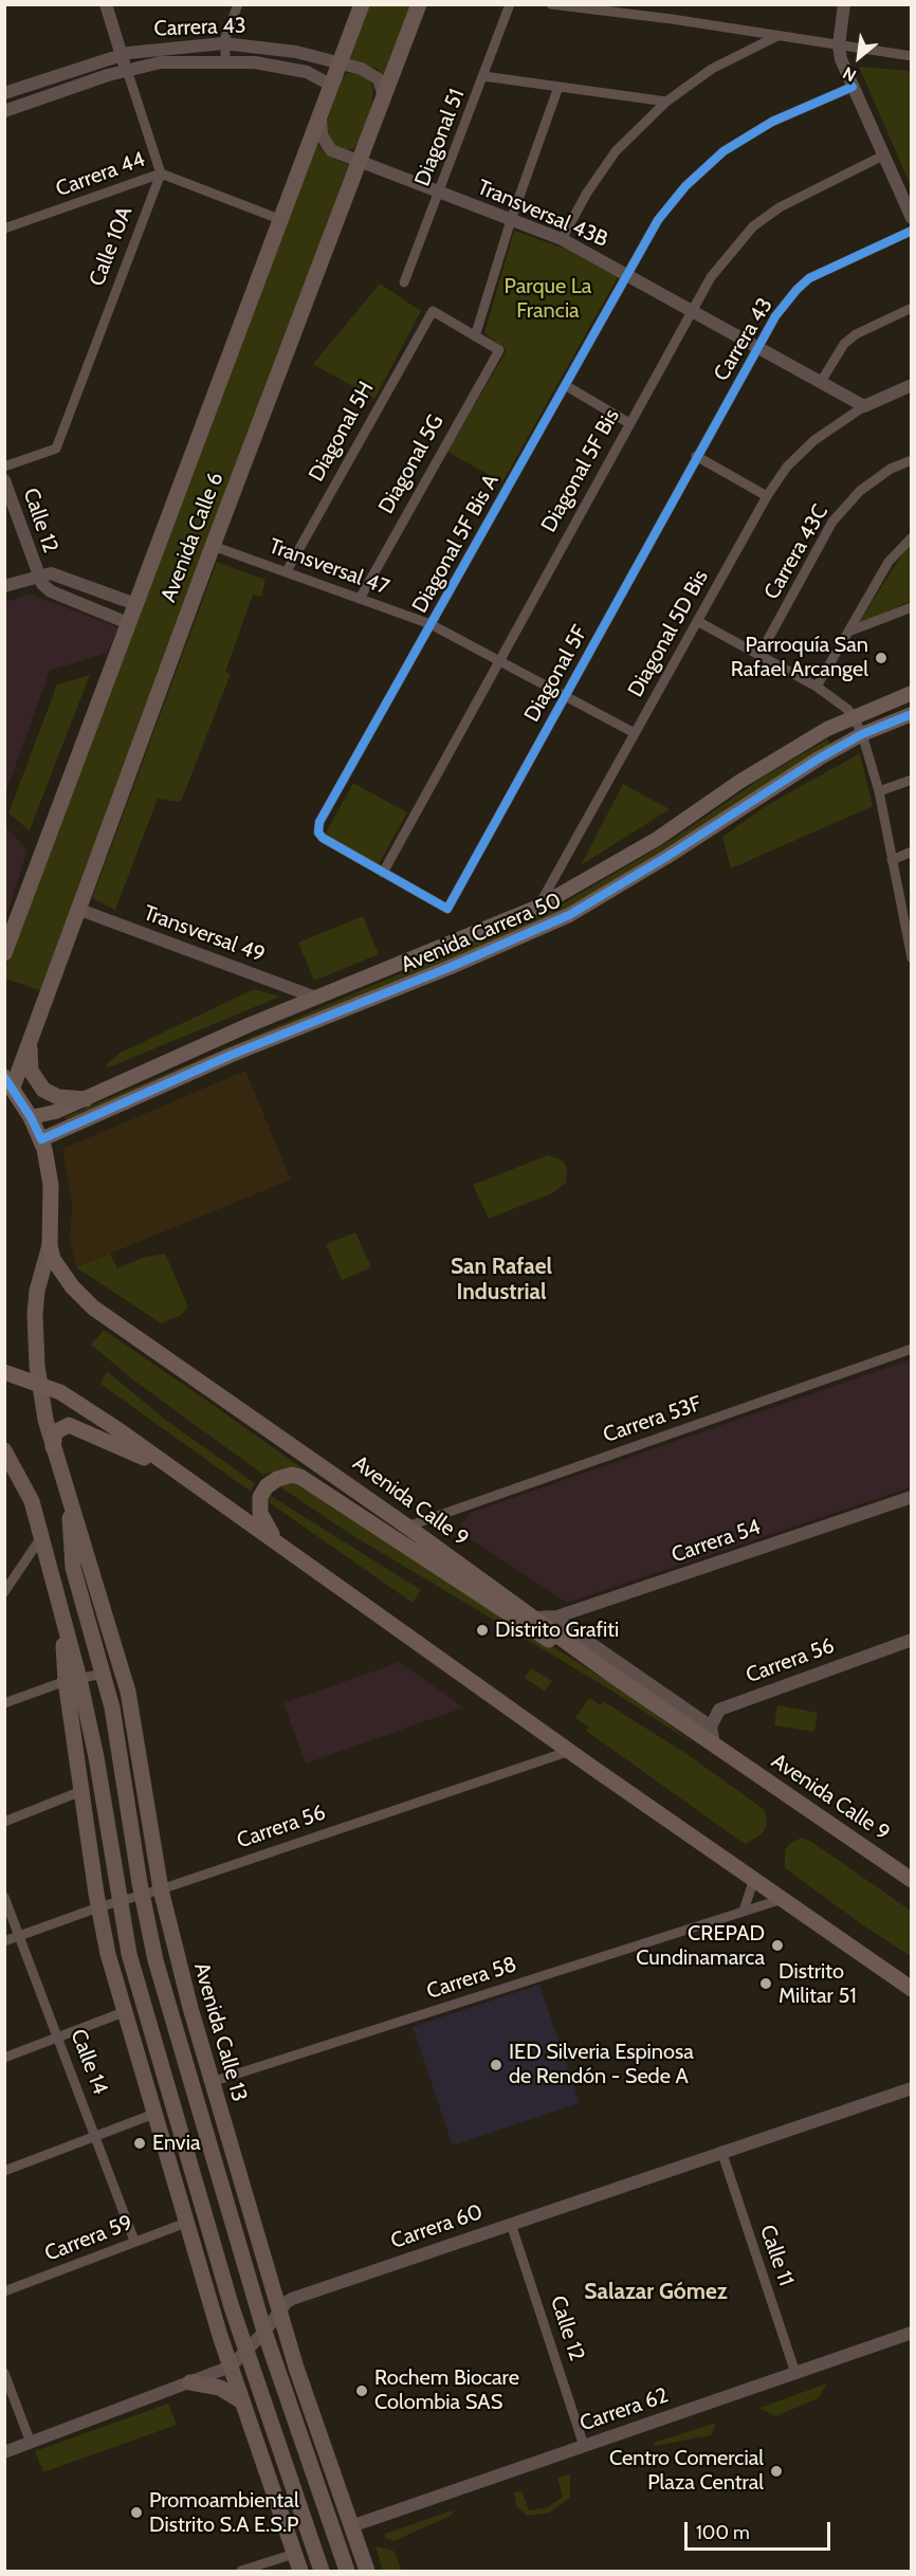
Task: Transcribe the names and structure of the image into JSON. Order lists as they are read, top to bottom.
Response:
{
  "streets": {
    "highway": ["Avenida Calle 9"],
    "main road": ["Avenida Calle 6", "Avenida Carrera 50", "Avenida Calle 13"],
    "street": [
      "Carrera 43",
      "Diagonal 51",
      "Carrera 44",
      "Transversal 43B",
      "Calle 10A",
      "Diagonal 5H",
      "Diagonal 5G",
      "Diagonal 5F Bis",
      "Calle 12",
      "Diagonal 5F Bis A",
      "Carrera 43C",
      "Transversal 47",
      "Diagonal 5D Bis",
      "Diagonal 5F",
      "Transversal 49",
      "Carrera 53F",
      "Carrera 54",
      "Carrera 56",
      "Carrera 58",
      "Calle 14",
      "Carrera 60",
      "Carrera 59",
      "Calle 11",
      "Carrera 62"
    ]
  },
  "crossings": [
    ["Carrera 43", "Transversal 43B"],
    ["Carrera 43", "Avenida Calle 6"],
    ["Carrera 43", "Diagonal 5F"],
    ["Diagonal 51", "Transversal 43B"],
    ["Carrera 44", "Calle 10A"],
    ["Carrera 44", "Avenida Calle 6"],
    ["Transversal 43B", "Diagonal 5F Bis"],
    ["Transversal 43B", "Avenida Calle 6"],
    ["Transversal 43B", "Diagonal 5F Bis A"],
    ["Transversal 43B", "Diagonal 5D Bis"],
    ["Diagonal 5H", "Diagonal 5G"],
    ["Diagonal 5H", "Transversal 47"],
    ["Diagonal 5G", "Transversal 47"],
    ["Diagonal 5F Bis", "Diagonal 5F Bis A"],
    ["Diagonal 5F Bis", "Transversal 47"],
    ["Diagonal 5F Bis", "Diagonal 5F"],
    ["Calle 12", "Carrera 60"],
    ["Calle 12", "Carrera 62"],
    ["Avenida Calle 6", "Transversal 47"],
    ["Avenida Calle 6", "Transversal 49"],
    ["Avenida Calle 6", "Avenida Calle 9"],
    ["Diagonal 5F Bis A", "Transversal 47"],
    ["Diagonal 5F Bis A", "Diagonal 5F"],
    ["Transversal 47", "Diagonal 5D Bis"],
    ["Transversal 47", "Diagonal 5F"],
    ["Diagonal 5D Bis", "Avenida Carrera 50"],
    ["Avenida Carrera 50", "Transversal 49"],
    ["Avenida Carrera 50", "Avenida Calle 9"],
    ["Carrera 53F", "Avenida Calle 9"],
    ["Avenida Calle 9", "Carrera 54"],
    ["Avenida Calle 9", "Avenida Calle 13"],
    ["Carrera 56", "Avenida Calle 13"],
    ["Carrera 56", "Calle 14"],
    ["Carrera 58", "Avenida Calle 13"],
    ["Avenida Calle 13", "Carrera 60"],
    ["Avenida Calle 13", "Carrera 62"],
    ["Calle 14", "Carrera 59"],
    ["Carrera 60", "Calle 11"],
    ["Calle 11", "Carrera 62"]
  ],
  "districts": ["San Rafael Industrial", "Salazar Gómez"],
  "parks": ["Parque La Francia"],
  "places": [
    "Parroquía San Rafael Arcangel",
    "Distrito Grafiti",
    "CREPAD Cundinamarca",
    "Distrito Militar 51",
    "IED Silveria Espinosa de Rendón - Sede A",
    "Envia",
    "Rochem Biocare Colombia SAS",
    "Centro Comercial Plaza Central",
    "Promoambiental Distrito S.A E.S.P"
  ],
  "scale_bar": "100 m",
  "north": "bottom left"
}
